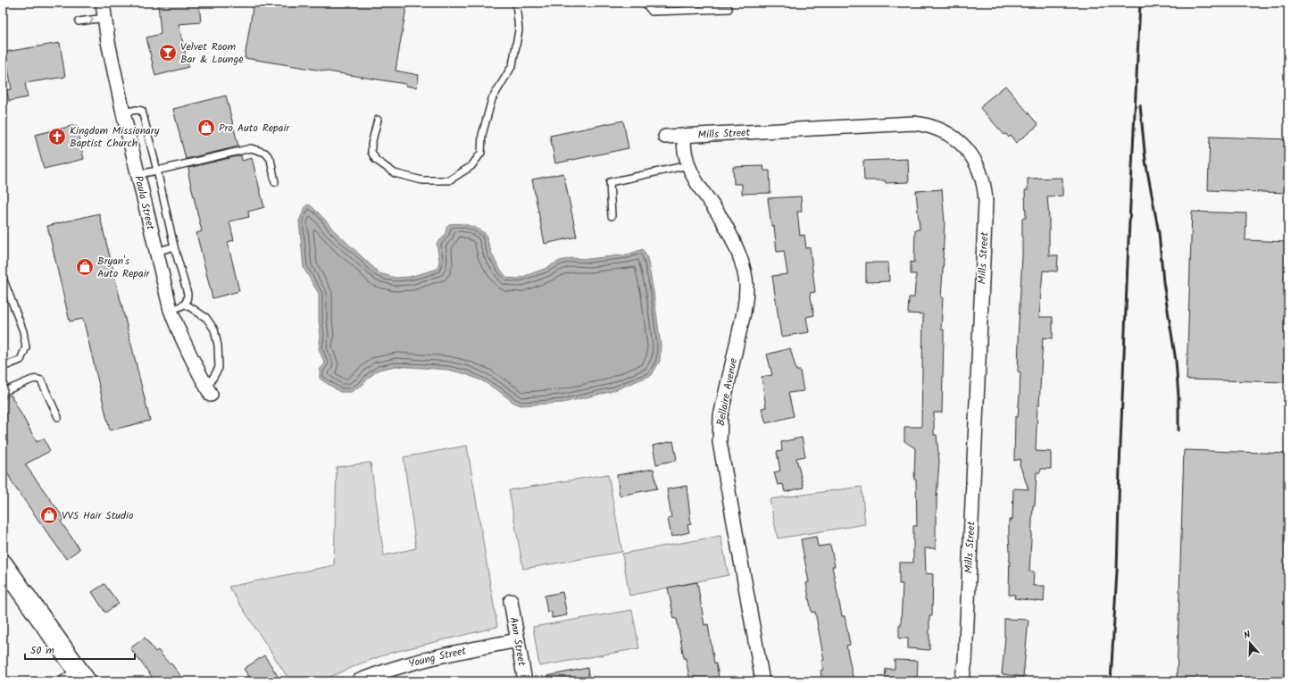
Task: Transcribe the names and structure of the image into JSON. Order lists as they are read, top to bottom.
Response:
{
  "streets": {
    "street": [
      "Mills Street",
      "Paula Street",
      "Bellaire Avenue",
      "Ann Street",
      "Young Street"
    ]
  },
  "crossings": [
    ["Mills Street", "Bellaire Avenue"],
    ["Ann Street", "Young Street"]
  ],
  "places": {
    "bar": ["Velvet Room Bar & Lounge"],
    "shop": ["Pro Auto Repair", "Bryan's Auto Repair", "VVS Hair Studio"],
    "church": ["Kingdom Missionary Baptist Church"]
  },
  "scale_bar": "50 m",
  "north": "top"
}
